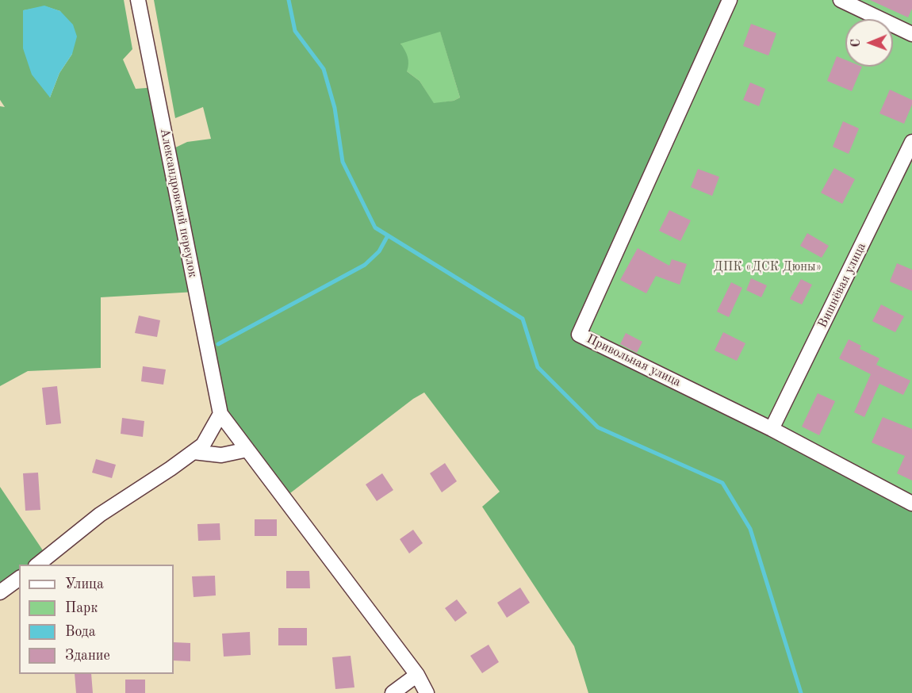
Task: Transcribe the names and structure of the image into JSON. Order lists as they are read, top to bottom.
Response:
{
  "streets": {
    "street": ["Александровский переулок", "Вишнёвая улица", "Привольная улица"]
  },
  "crossings": [
    ["Вишнёвая улица", "Привольная улица"]
  ],
  "parks": ["ДПК «ДСК Дюны»"],
  "legend": [
    "Улица",
    "Парк",
    "Вода",
    "Здание"
  ],
  "north": "left"
}
